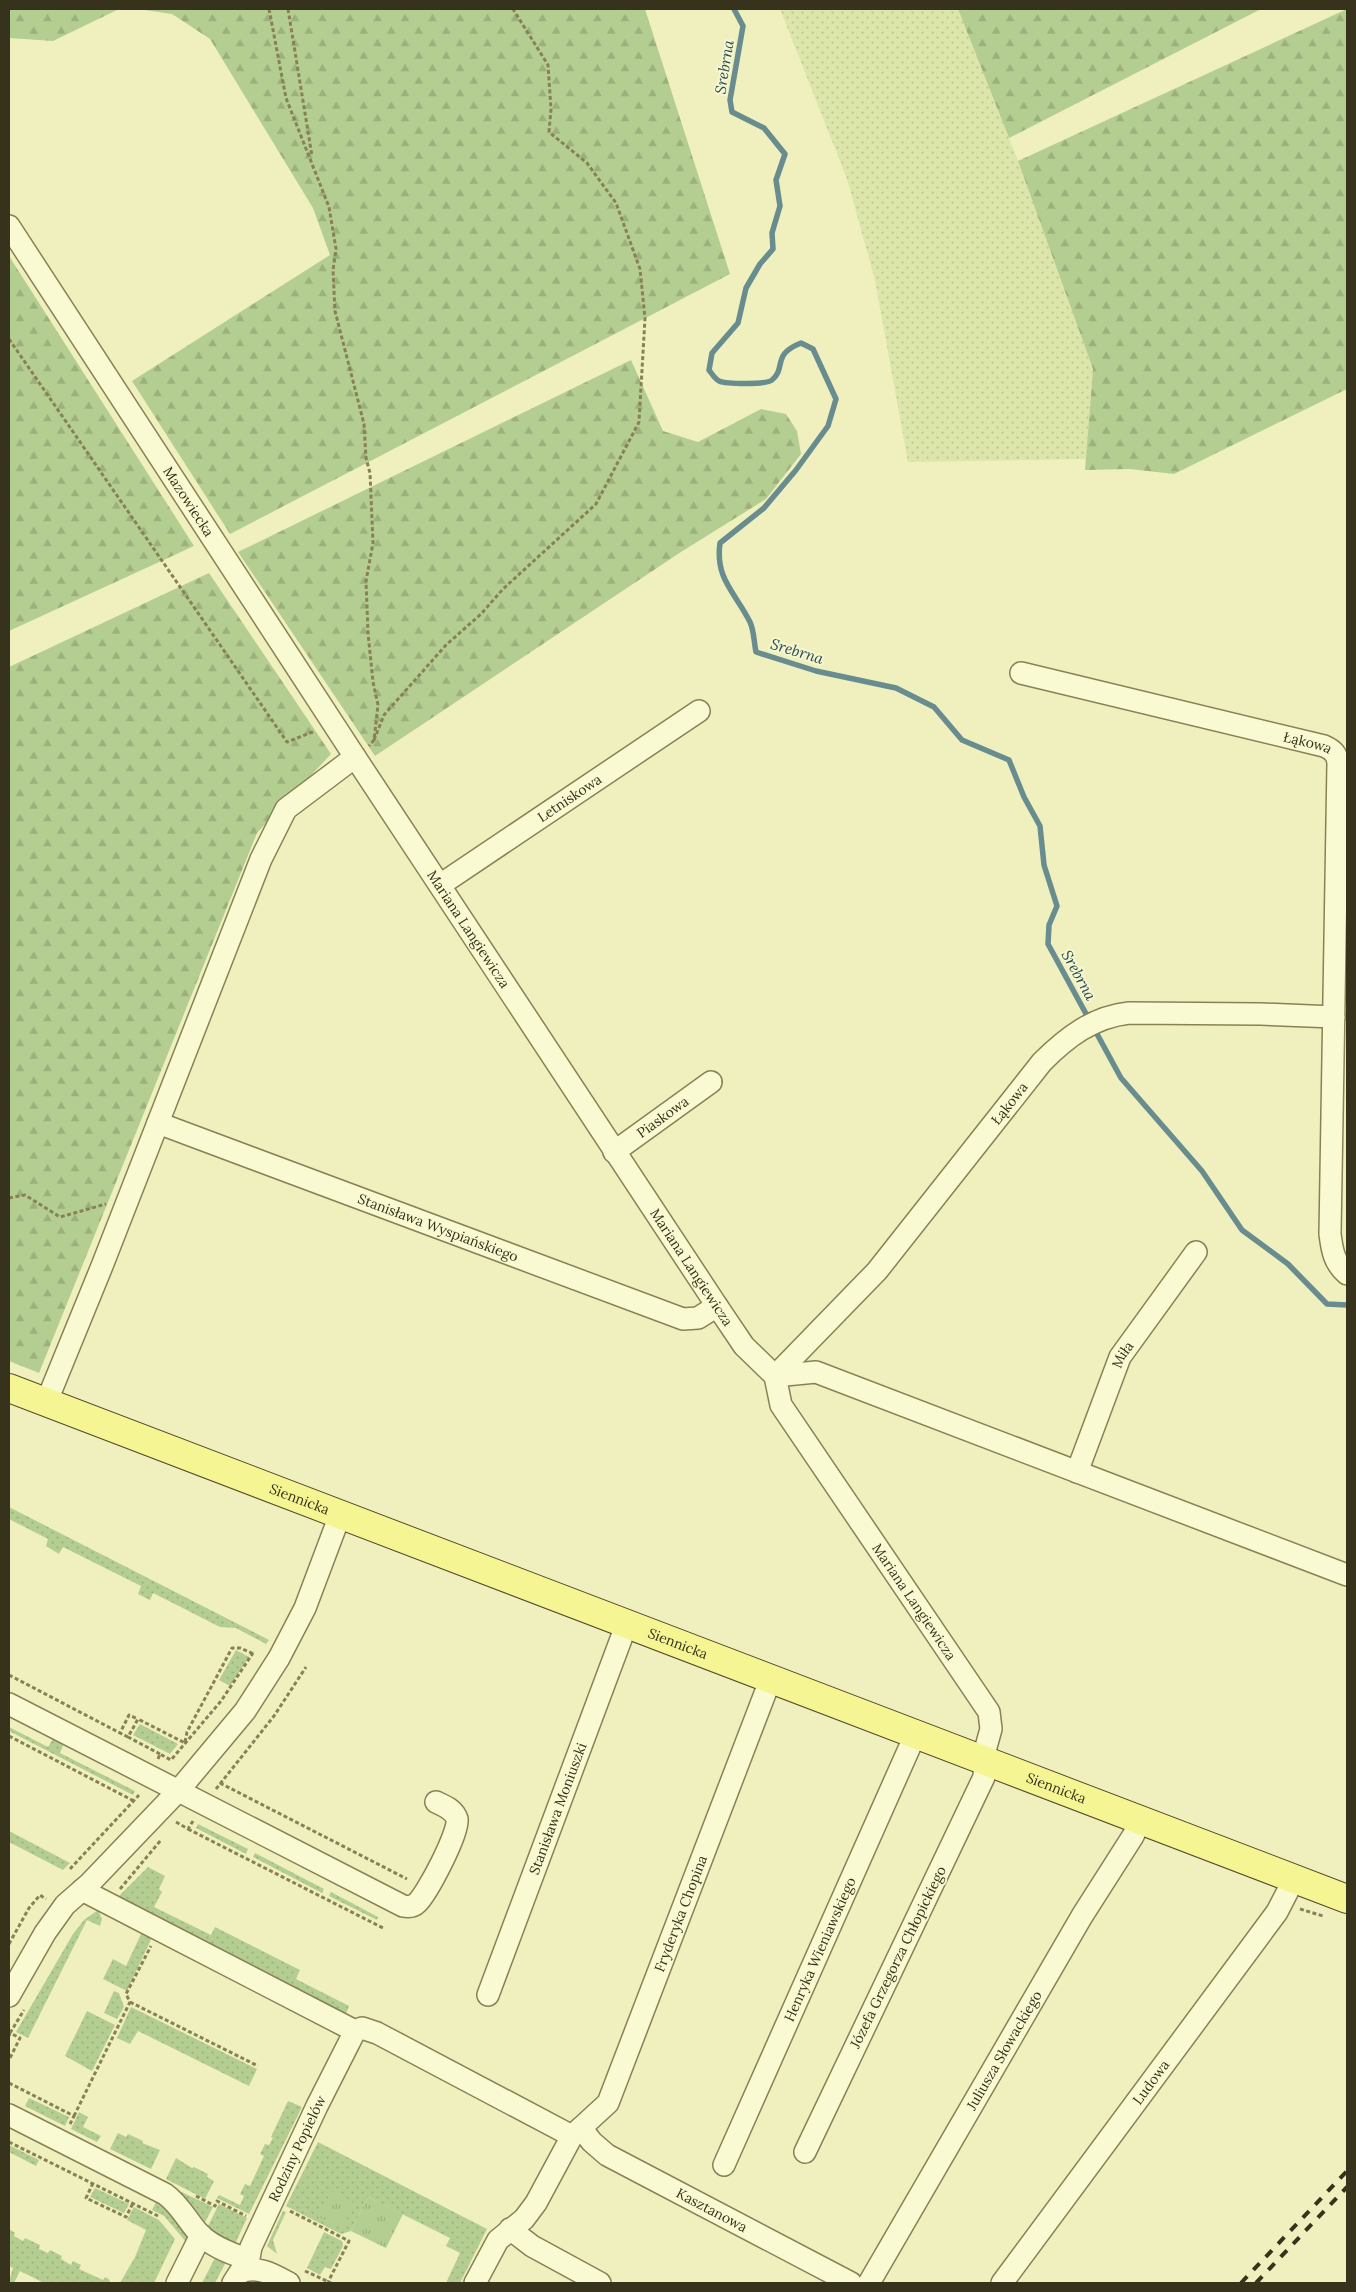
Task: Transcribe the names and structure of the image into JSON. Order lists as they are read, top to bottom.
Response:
{
  "streets": {
    "main road": ["Siennicka"],
    "street": [
      "Mazowiecka",
      "Łąkowa",
      "Letniskowa",
      "Mariana Langiewicza",
      "Piaskowa",
      "Stanisława Wyspiańskiego",
      "Miła",
      "Stanisława Moniuszki",
      "Fryderyka Chopina",
      "Henryka Wieniawskiego",
      "Józefa Grzegorza Chłopickiego",
      "Juliusza Słowackiego",
      "Ludowa",
      "Rodziny Popielów",
      "Kasztanowa"
    ]
  },
  "crossings": [
    ["Mazowiecka", "Mariana Langiewicza"],
    ["Łąkowa", "Mariana Langiewicza"],
    ["Letniskowa", "Mariana Langiewicza"],
    ["Mariana Langiewicza", "Piaskowa"],
    ["Mariana Langiewicza", "Stanisława Wyspiańskiego"],
    ["Mariana Langiewicza", "Siennicka"],
    ["Mariana Langiewicza", "Józefa Grzegorza Chłopickiego"],
    ["Siennicka", "Stanisława Moniuszki"],
    ["Siennicka", "Fryderyka Chopina"],
    ["Siennicka", "Henryka Wieniawskiego"],
    ["Siennicka", "Józefa Grzegorza Chłopickiego"],
    ["Siennicka", "Juliusza Słowackiego"],
    ["Siennicka", "Ludowa"],
    ["Fryderyka Chopina", "Kasztanowa"],
    ["Rodziny Popielów", "Kasztanowa"]
  ],
  "water": ["Srebrna"]
}
